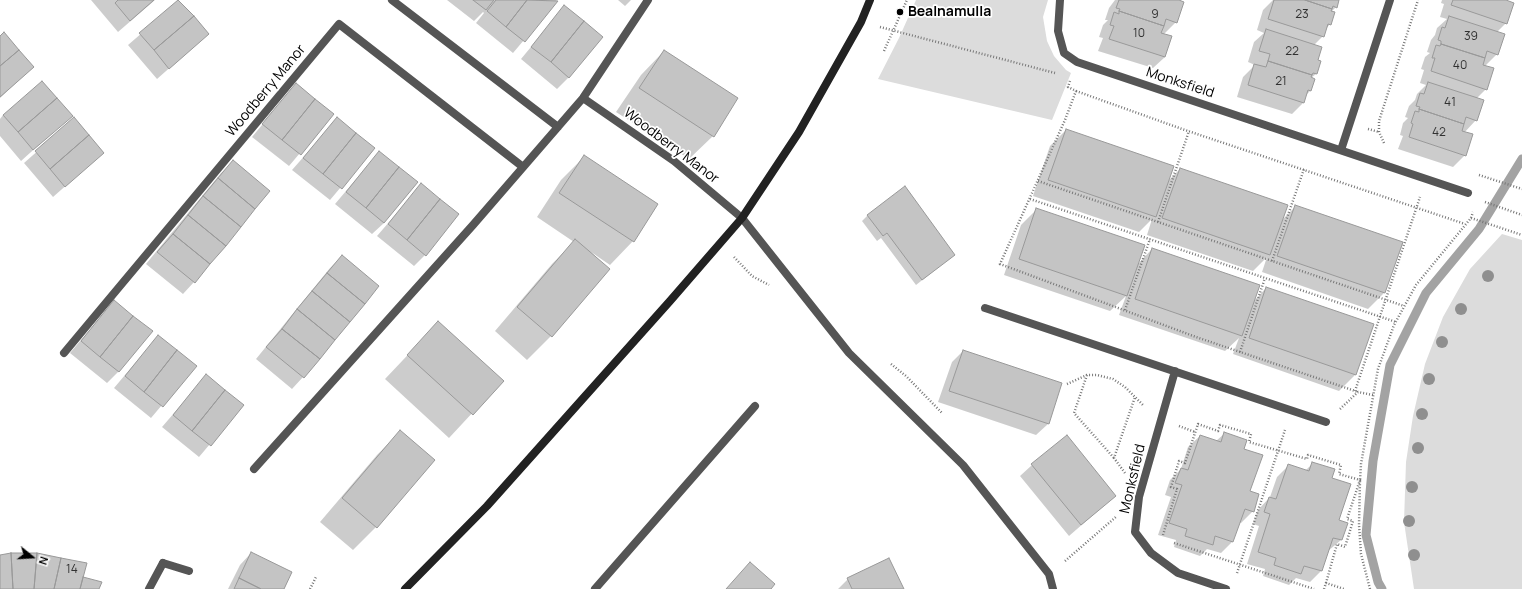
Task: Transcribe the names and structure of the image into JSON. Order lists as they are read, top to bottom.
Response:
{
  "streets": {
    "street": ["Monksfield", "Woodberry Manor"]
  },
  "places": ["Bealnamulla"],
  "house_numbers": [
    "9",
    "23",
    "10",
    "39",
    "22",
    "40",
    "21",
    "41",
    "42",
    "14"
  ],
  "north": "right"
}
